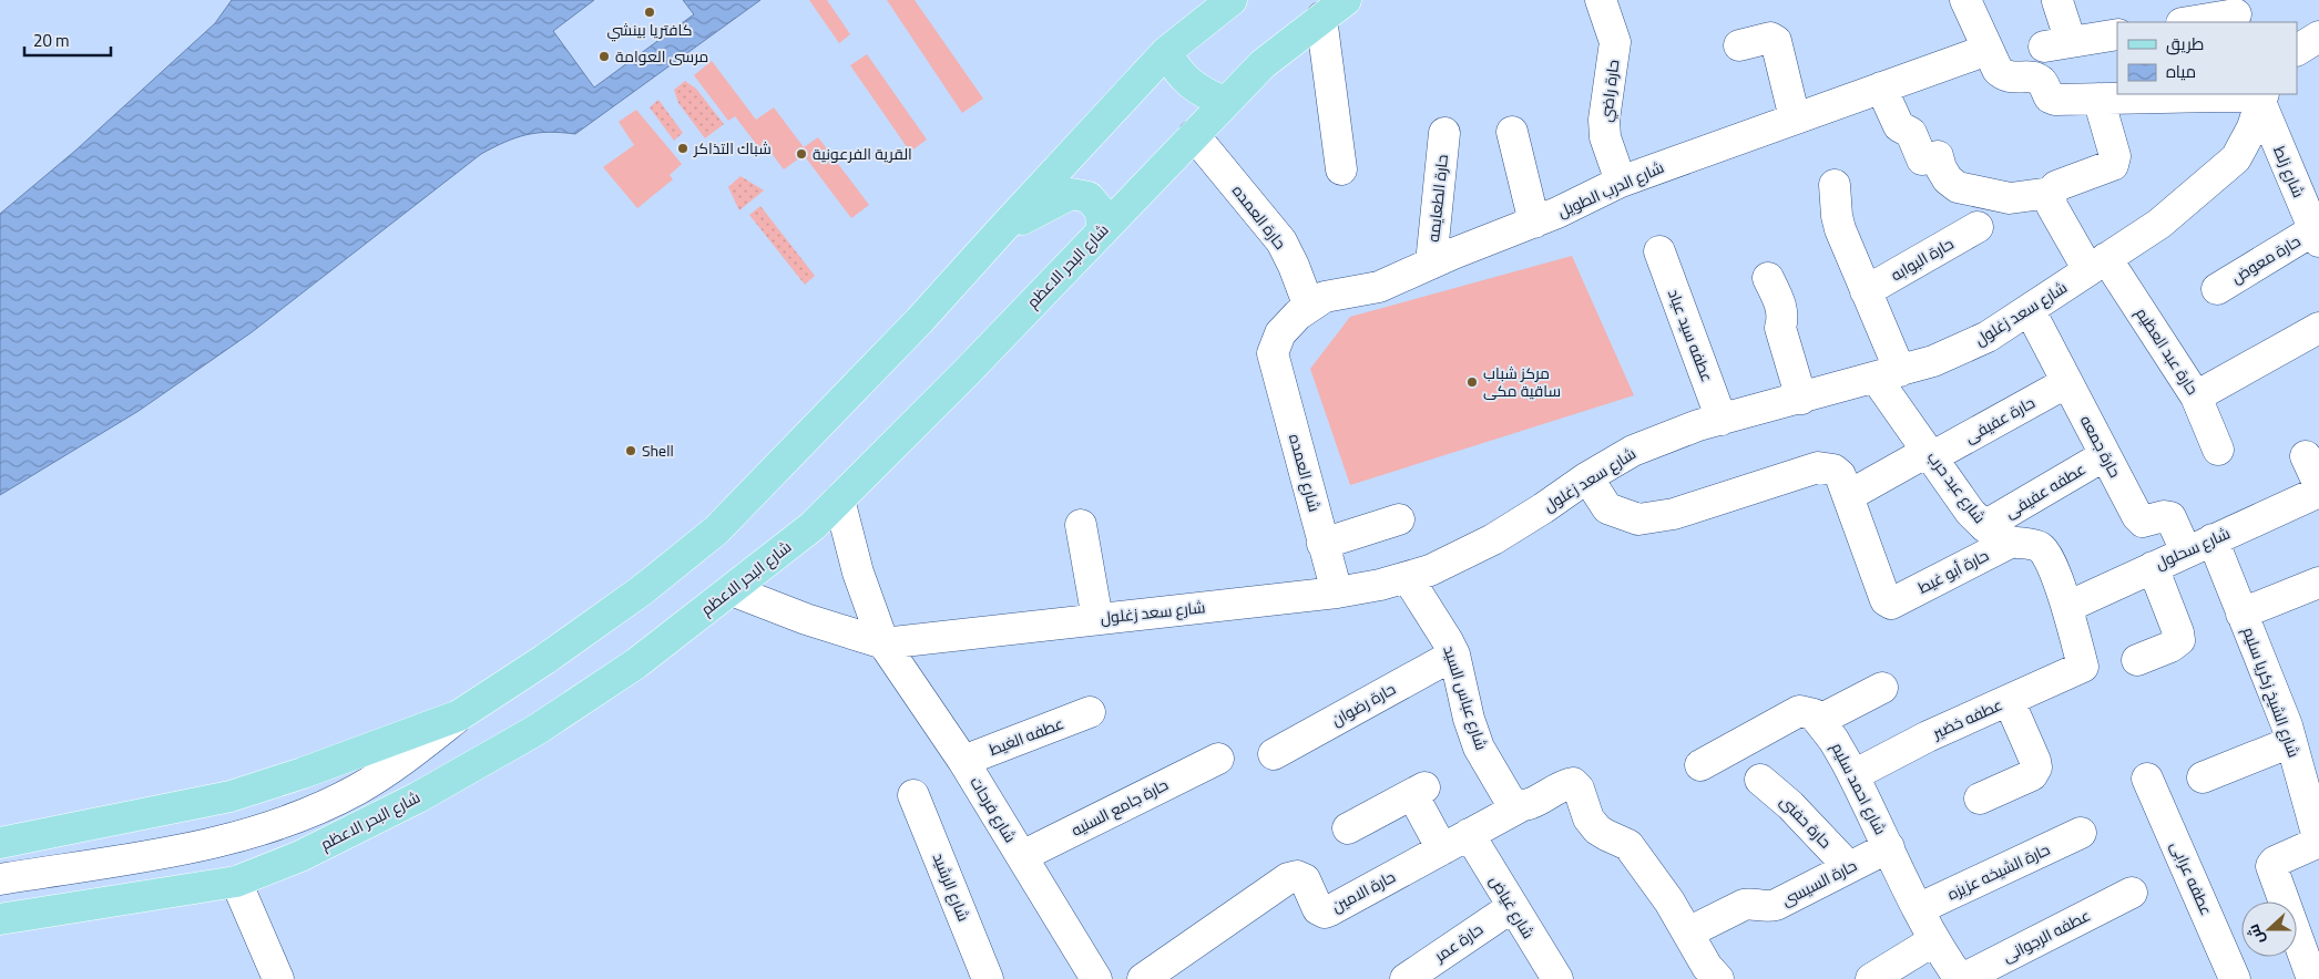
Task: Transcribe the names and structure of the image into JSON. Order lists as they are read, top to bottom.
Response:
{
  "streets": {
    "main road": ["شارع البحر الاعظم"],
    "street": [
      "حارة راضي",
      "شارع زلط",
      "شارع الدرب الطويل",
      "حارة الطعايمه",
      "حارة العمده",
      "حارة البوابه",
      "حارة معوض",
      "شارع سعد زغلول",
      "عطفه سيد عياد",
      "حارة عبد العظيم",
      "حارة عفيفى",
      "حارة جمعه",
      "شارع العمده",
      "شارع عبد حرب",
      "عطفه عفيفى",
      "شارع سحلول",
      "حارة أبو غيط",
      "شارع الشيخ زكريا سليم",
      "شارع عباس السيد",
      "حارة رضوان",
      "عطفه خضير",
      "عطفه الغيط",
      "شارع احمد سليم",
      "حارة جامع السنيه",
      "شارع فرحات",
      "حارة حفنى",
      "حارة الشيخه عزيزه",
      "عطفه عرابى",
      "حارة السيسى",
      "شارع الرشيد",
      "حارة الامين",
      "شارع غياض",
      "عطفه الرجوانى",
      "حارة عمر"
    ]
  },
  "crossings": [
    ["حارة راضي", "شارع الدرب الطويل"],
    ["شارع زلط", "حارة معوض"],
    ["شارع زلط", "شارع سعد زغلول"],
    ["شارع الدرب الطويل", "حارة الطعايمه"],
    ["شارع الدرب الطويل", "حارة العمده"],
    ["شارع الدرب الطويل", "شارع العمده"],
    ["حارة العمده", "شارع البحر الاعظم"],
    ["شارع البحر الاعظم", "شارع فرحات"],
    ["شارع سعد زغلول", "عطفه سيد عياد"],
    ["شارع سعد زغلول", "حارة عبد العظيم"],
    ["شارع سعد زغلول", "حارة جمعه"],
    ["شارع سعد زغلول", "شارع العمده"],
    ["شارع سعد زغلول", "شارع عبد حرب"],
    ["شارع سعد زغلول", "شارع عباس السيد"],
    ["شارع سعد زغلول", "شارع فرحات"],
    ["حارة عفيفى", "حارة جمعه"],
    ["حارة عفيفى", "شارع عبد حرب"],
    ["حارة عفيفى", "حارة أبو غيط"],
    ["حارة جمعه", "عطفه عفيفى"],
    ["حارة جمعه", "شارع سحلول"],
    ["حارة جمعه", "شارع الشيخ زكريا سليم"],
    ["شارع عبد حرب", "عطفه عفيفى"],
    ["شارع عبد حرب", "شارع سحلول"],
    ["شارع عبد حرب", "حارة أبو غيط"],
    ["شارع عبد حرب", "عطفه خضير"],
    ["شارع سحلول", "شارع الشيخ زكريا سليم"],
    ["شارع عباس السيد", "حارة رضوان"],
    ["شارع عباس السيد", "حارة الامين"],
    ["عطفه خضير", "شارع احمد سليم"],
    ["عطفه الغيط", "شارع فرحات"],
    ["شارع احمد سليم", "حارة الشيخه عزيزه"],
    ["شارع احمد سليم", "حارة السيسى"],
    ["شارع احمد سليم", "عطفه الرجوانى"],
    ["حارة جامع السنيه", "شارع فرحات"],
    ["حارة حفنى", "حارة السيسى"],
    ["حارة الامين", "شارع غياض"],
    ["شارع غياض", "حارة عمر"]
  ],
  "places": [
    "كافتريا بينشي",
    "مرسى العوامة",
    "شباك التذاكر",
    "القرية الفرعونية",
    "مركز شباب ساقية مكى",
    "Shell"
  ],
  "legend": ["طريق", "مياه"],
  "scale_bar": "20 m",
  "north": "left"
}
